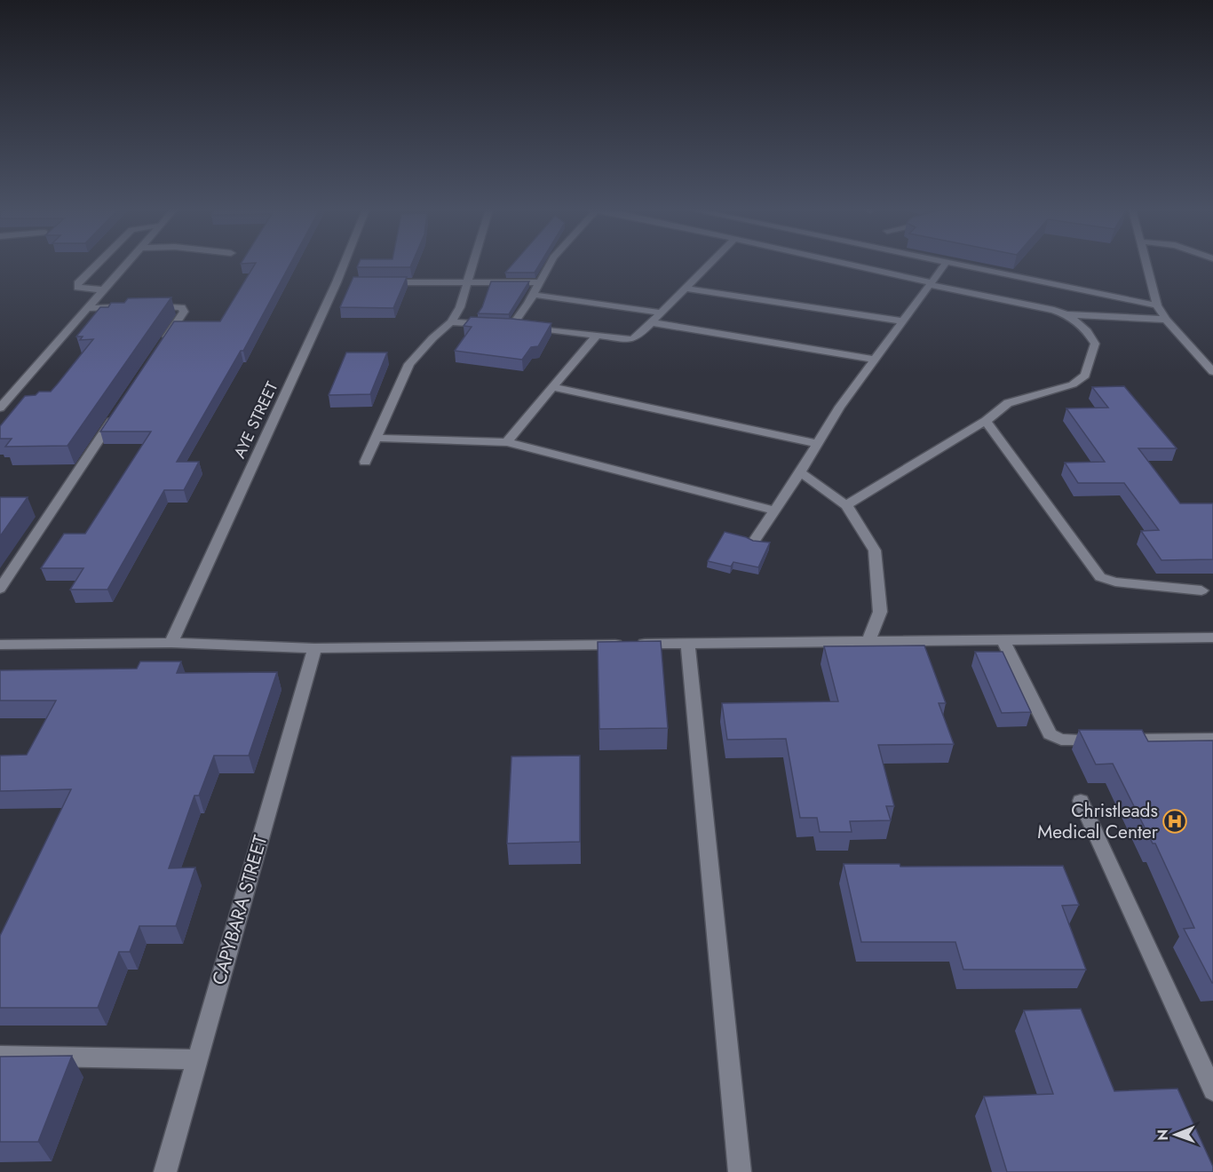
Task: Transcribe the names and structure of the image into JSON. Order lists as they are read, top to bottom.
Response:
{
  "streets": {
    "street": ["AYE STREET", "CAPYBARA STREET"]
  },
  "places": {
    "hospital": ["Christleads Medical Center"]
  },
  "north": "left"
}
